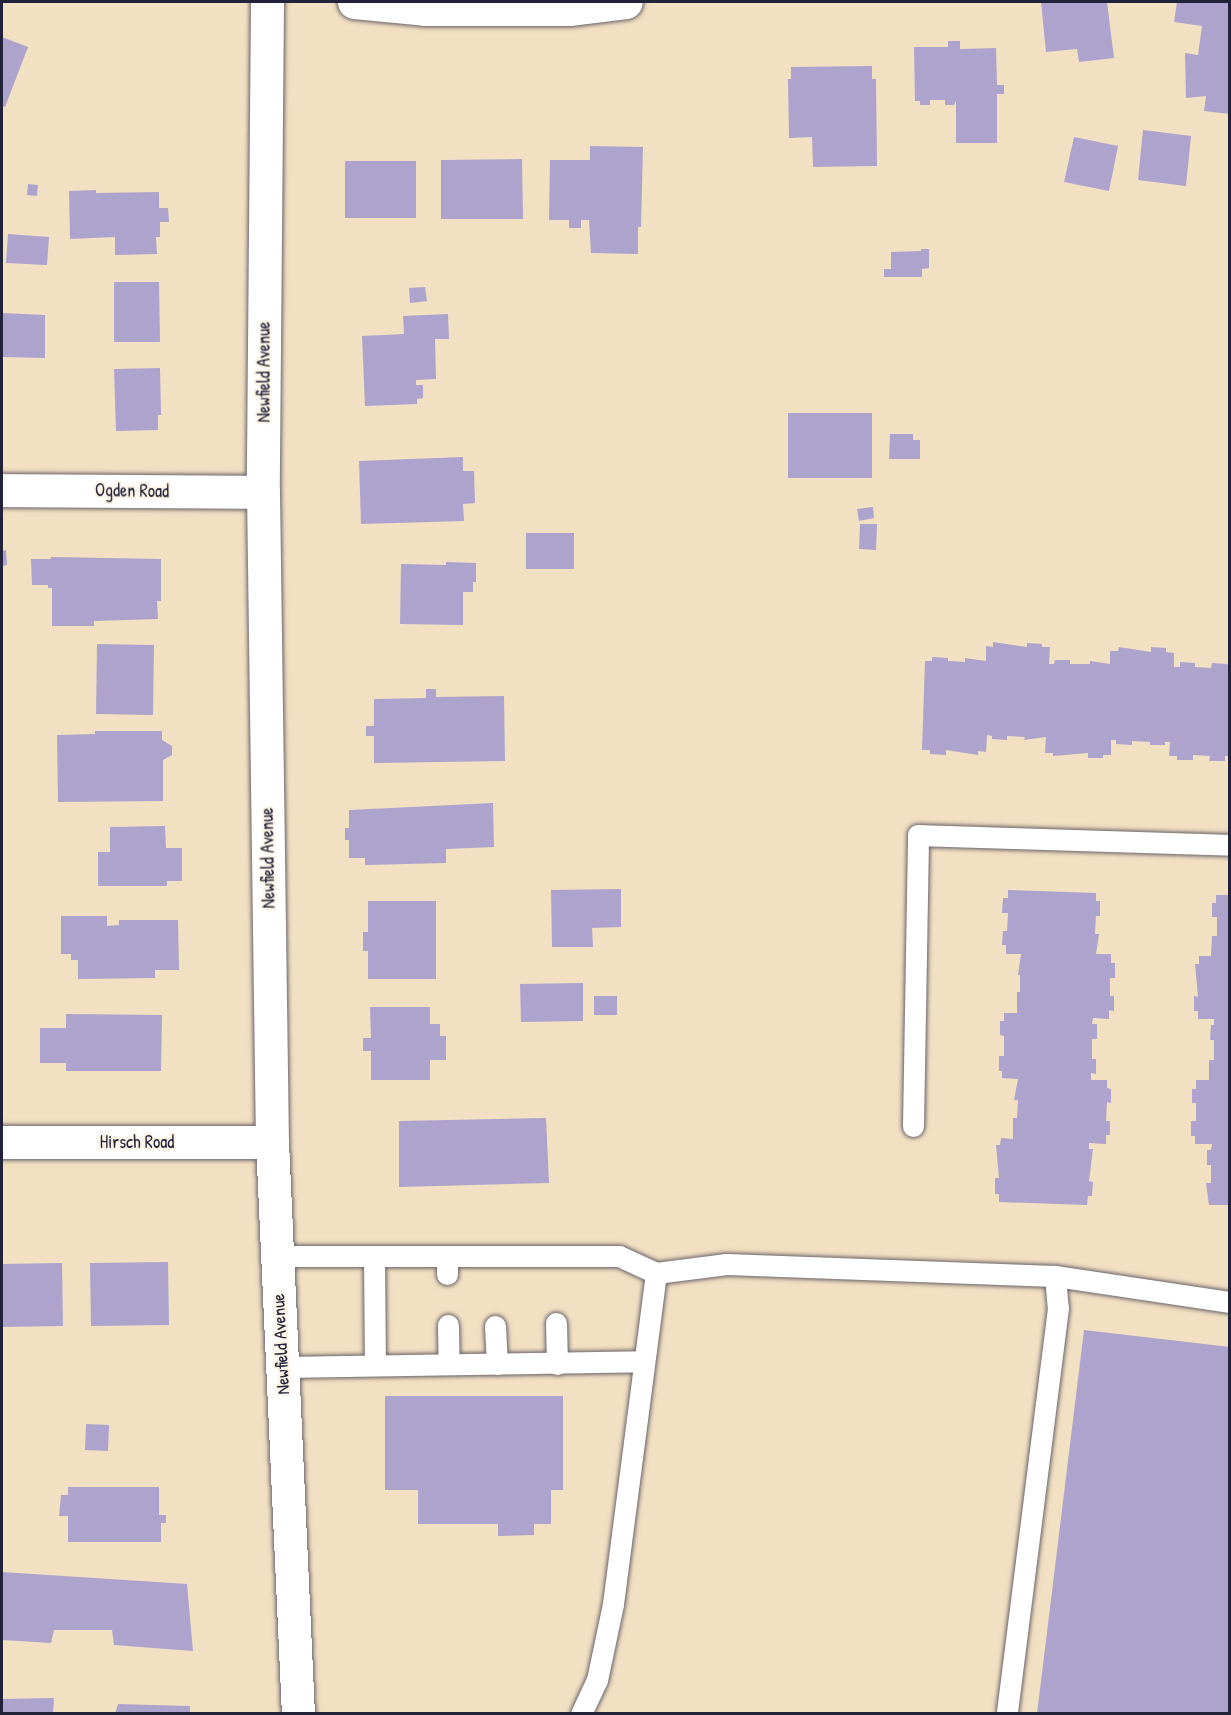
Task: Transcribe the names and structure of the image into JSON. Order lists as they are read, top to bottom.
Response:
{
  "streets": {
    "main road": ["Newfield Avenue", "Ogden Road", "Hirsch Road"]
  },
  "crossings": [
    ["Newfield Avenue", "Ogden Road"],
    ["Newfield Avenue", "Hirsch Road"]
  ]
}
